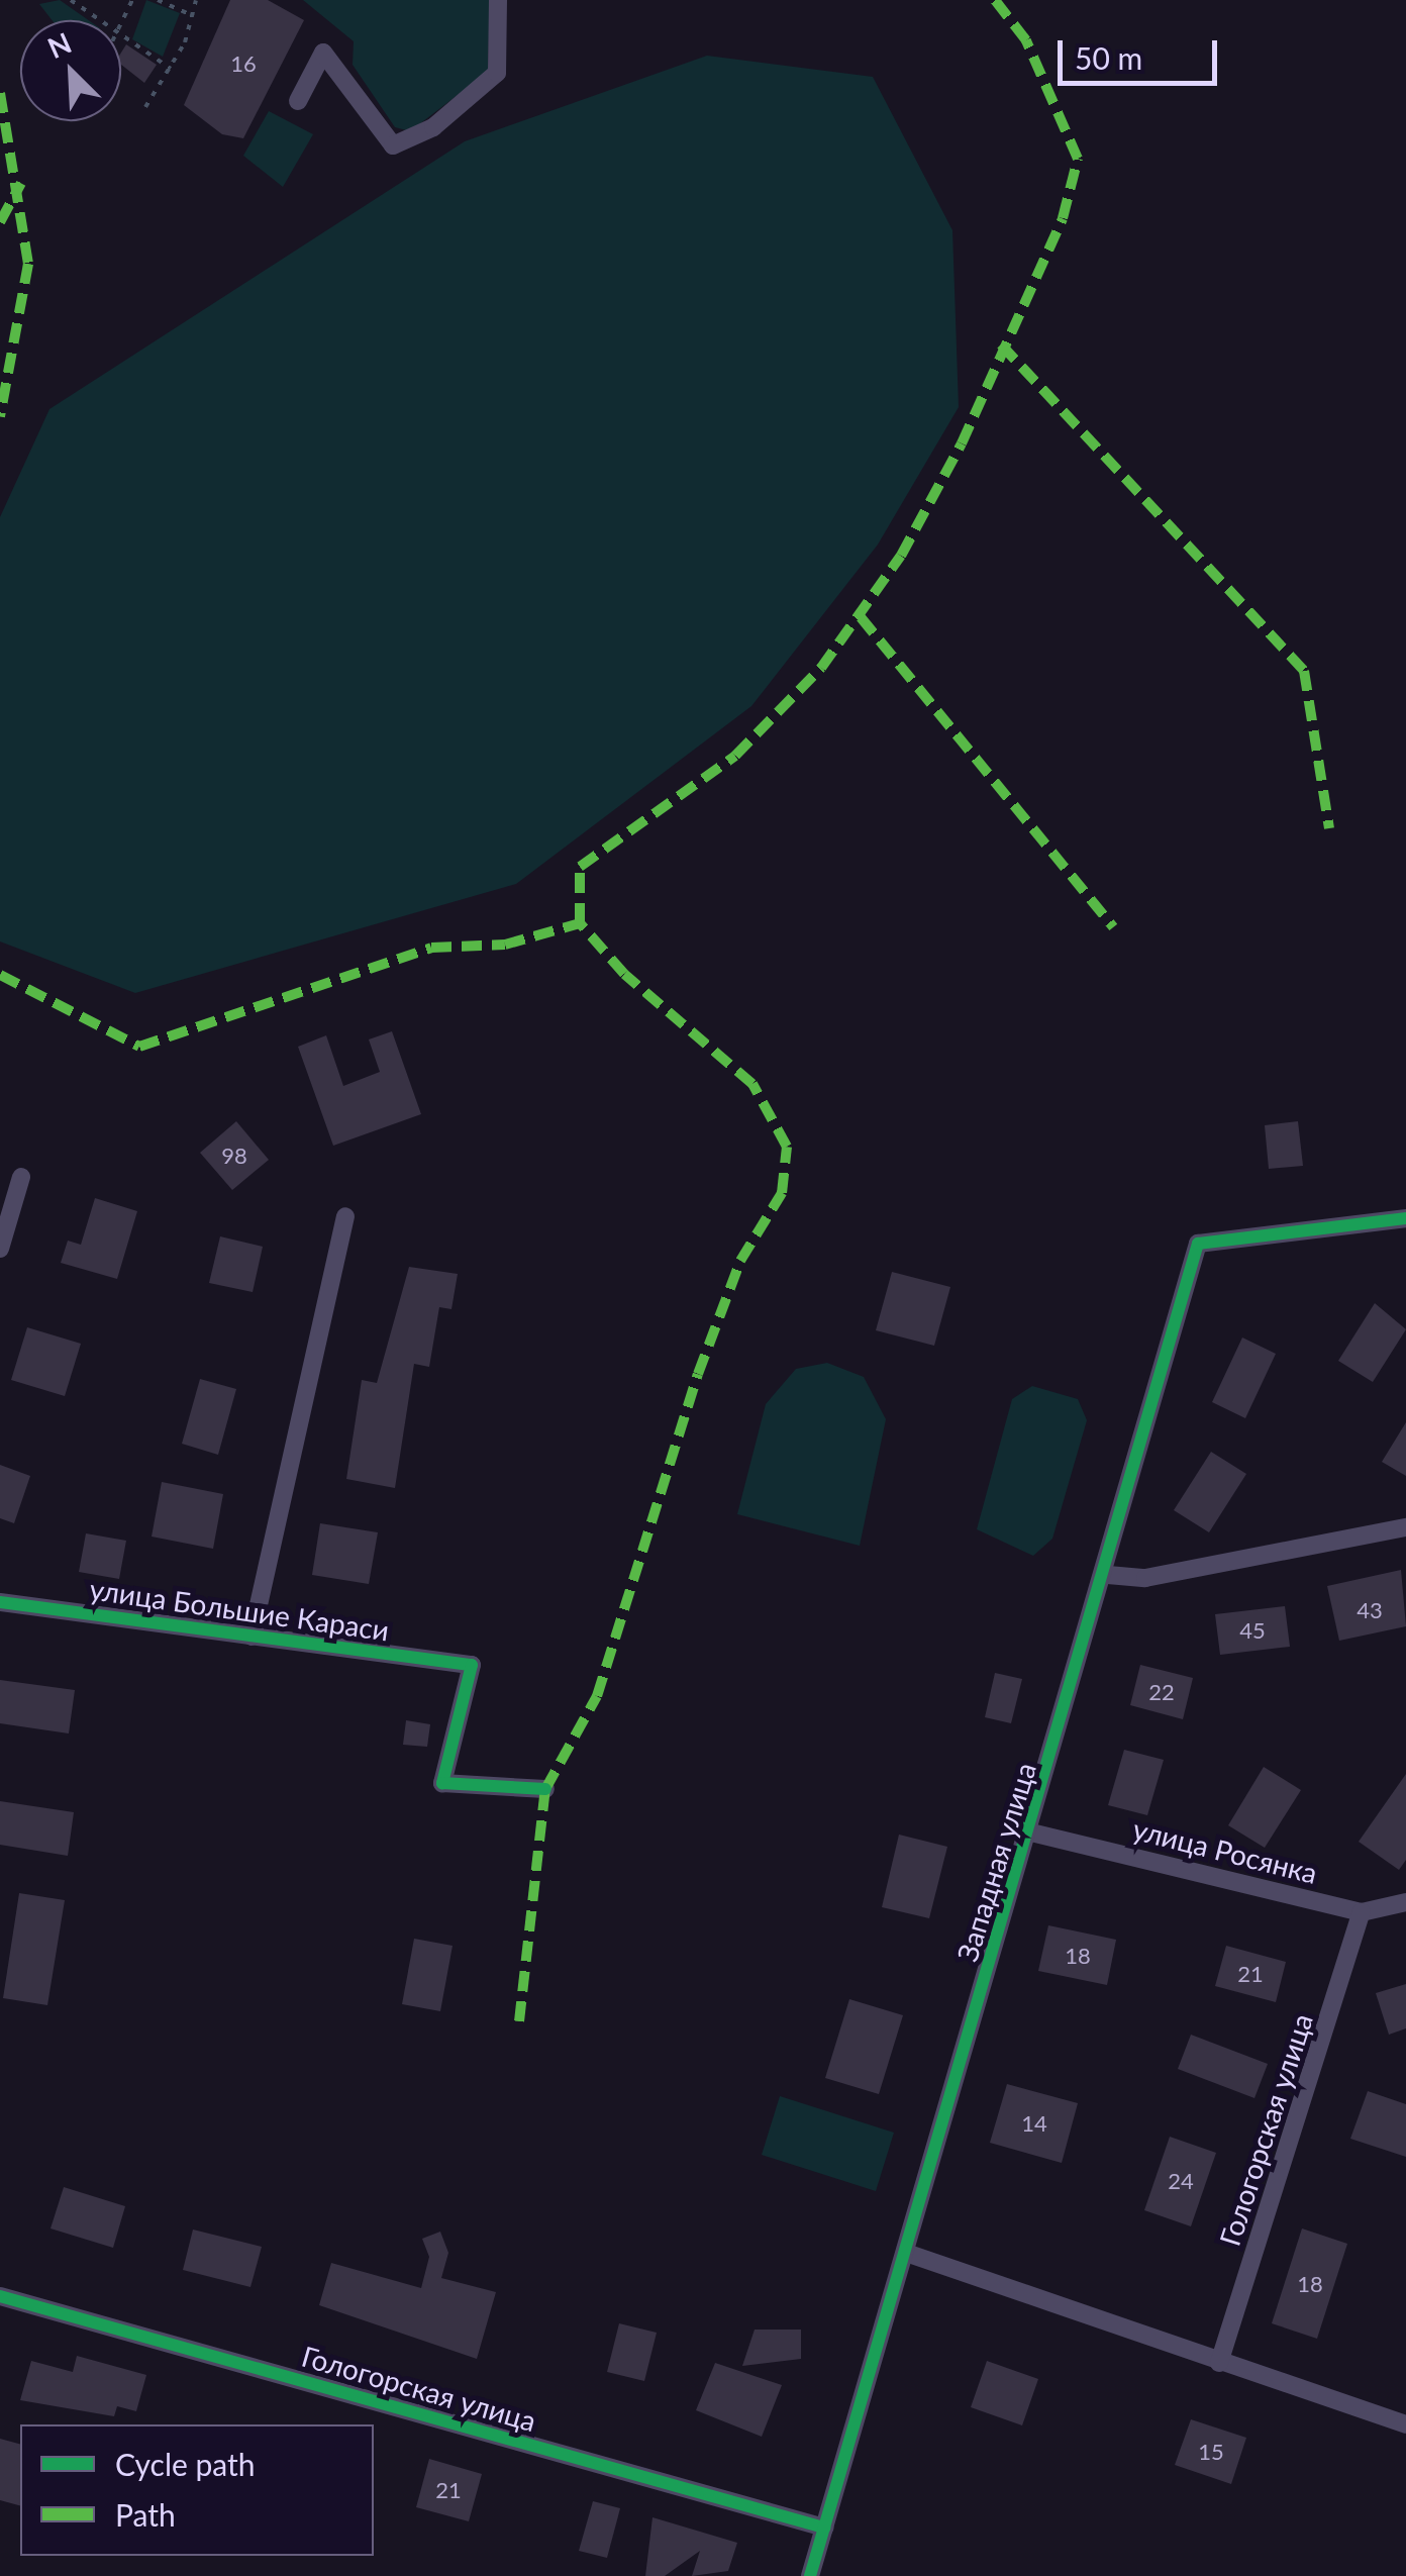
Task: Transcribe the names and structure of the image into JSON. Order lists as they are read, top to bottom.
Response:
{
  "streets": {
    "street": [
      "улица Большие Караси",
      "улица Росянка",
      "Западная улица",
      "Гологорская улица"
    ]
  },
  "crossings": [
    ["улица Росянка", "Западная улица"],
    ["улица Росянка", "Гологорская улица"],
    ["Западная улица", "Гологорская улица"]
  ],
  "house_numbers": [
    "16",
    "98",
    "43",
    "45",
    "22",
    "18",
    "21",
    "14",
    "24",
    "18",
    "15",
    "21"
  ],
  "legend": ["Cycle path", "Path"],
  "scale_bar": "50 m",
  "north": "top left"
}
